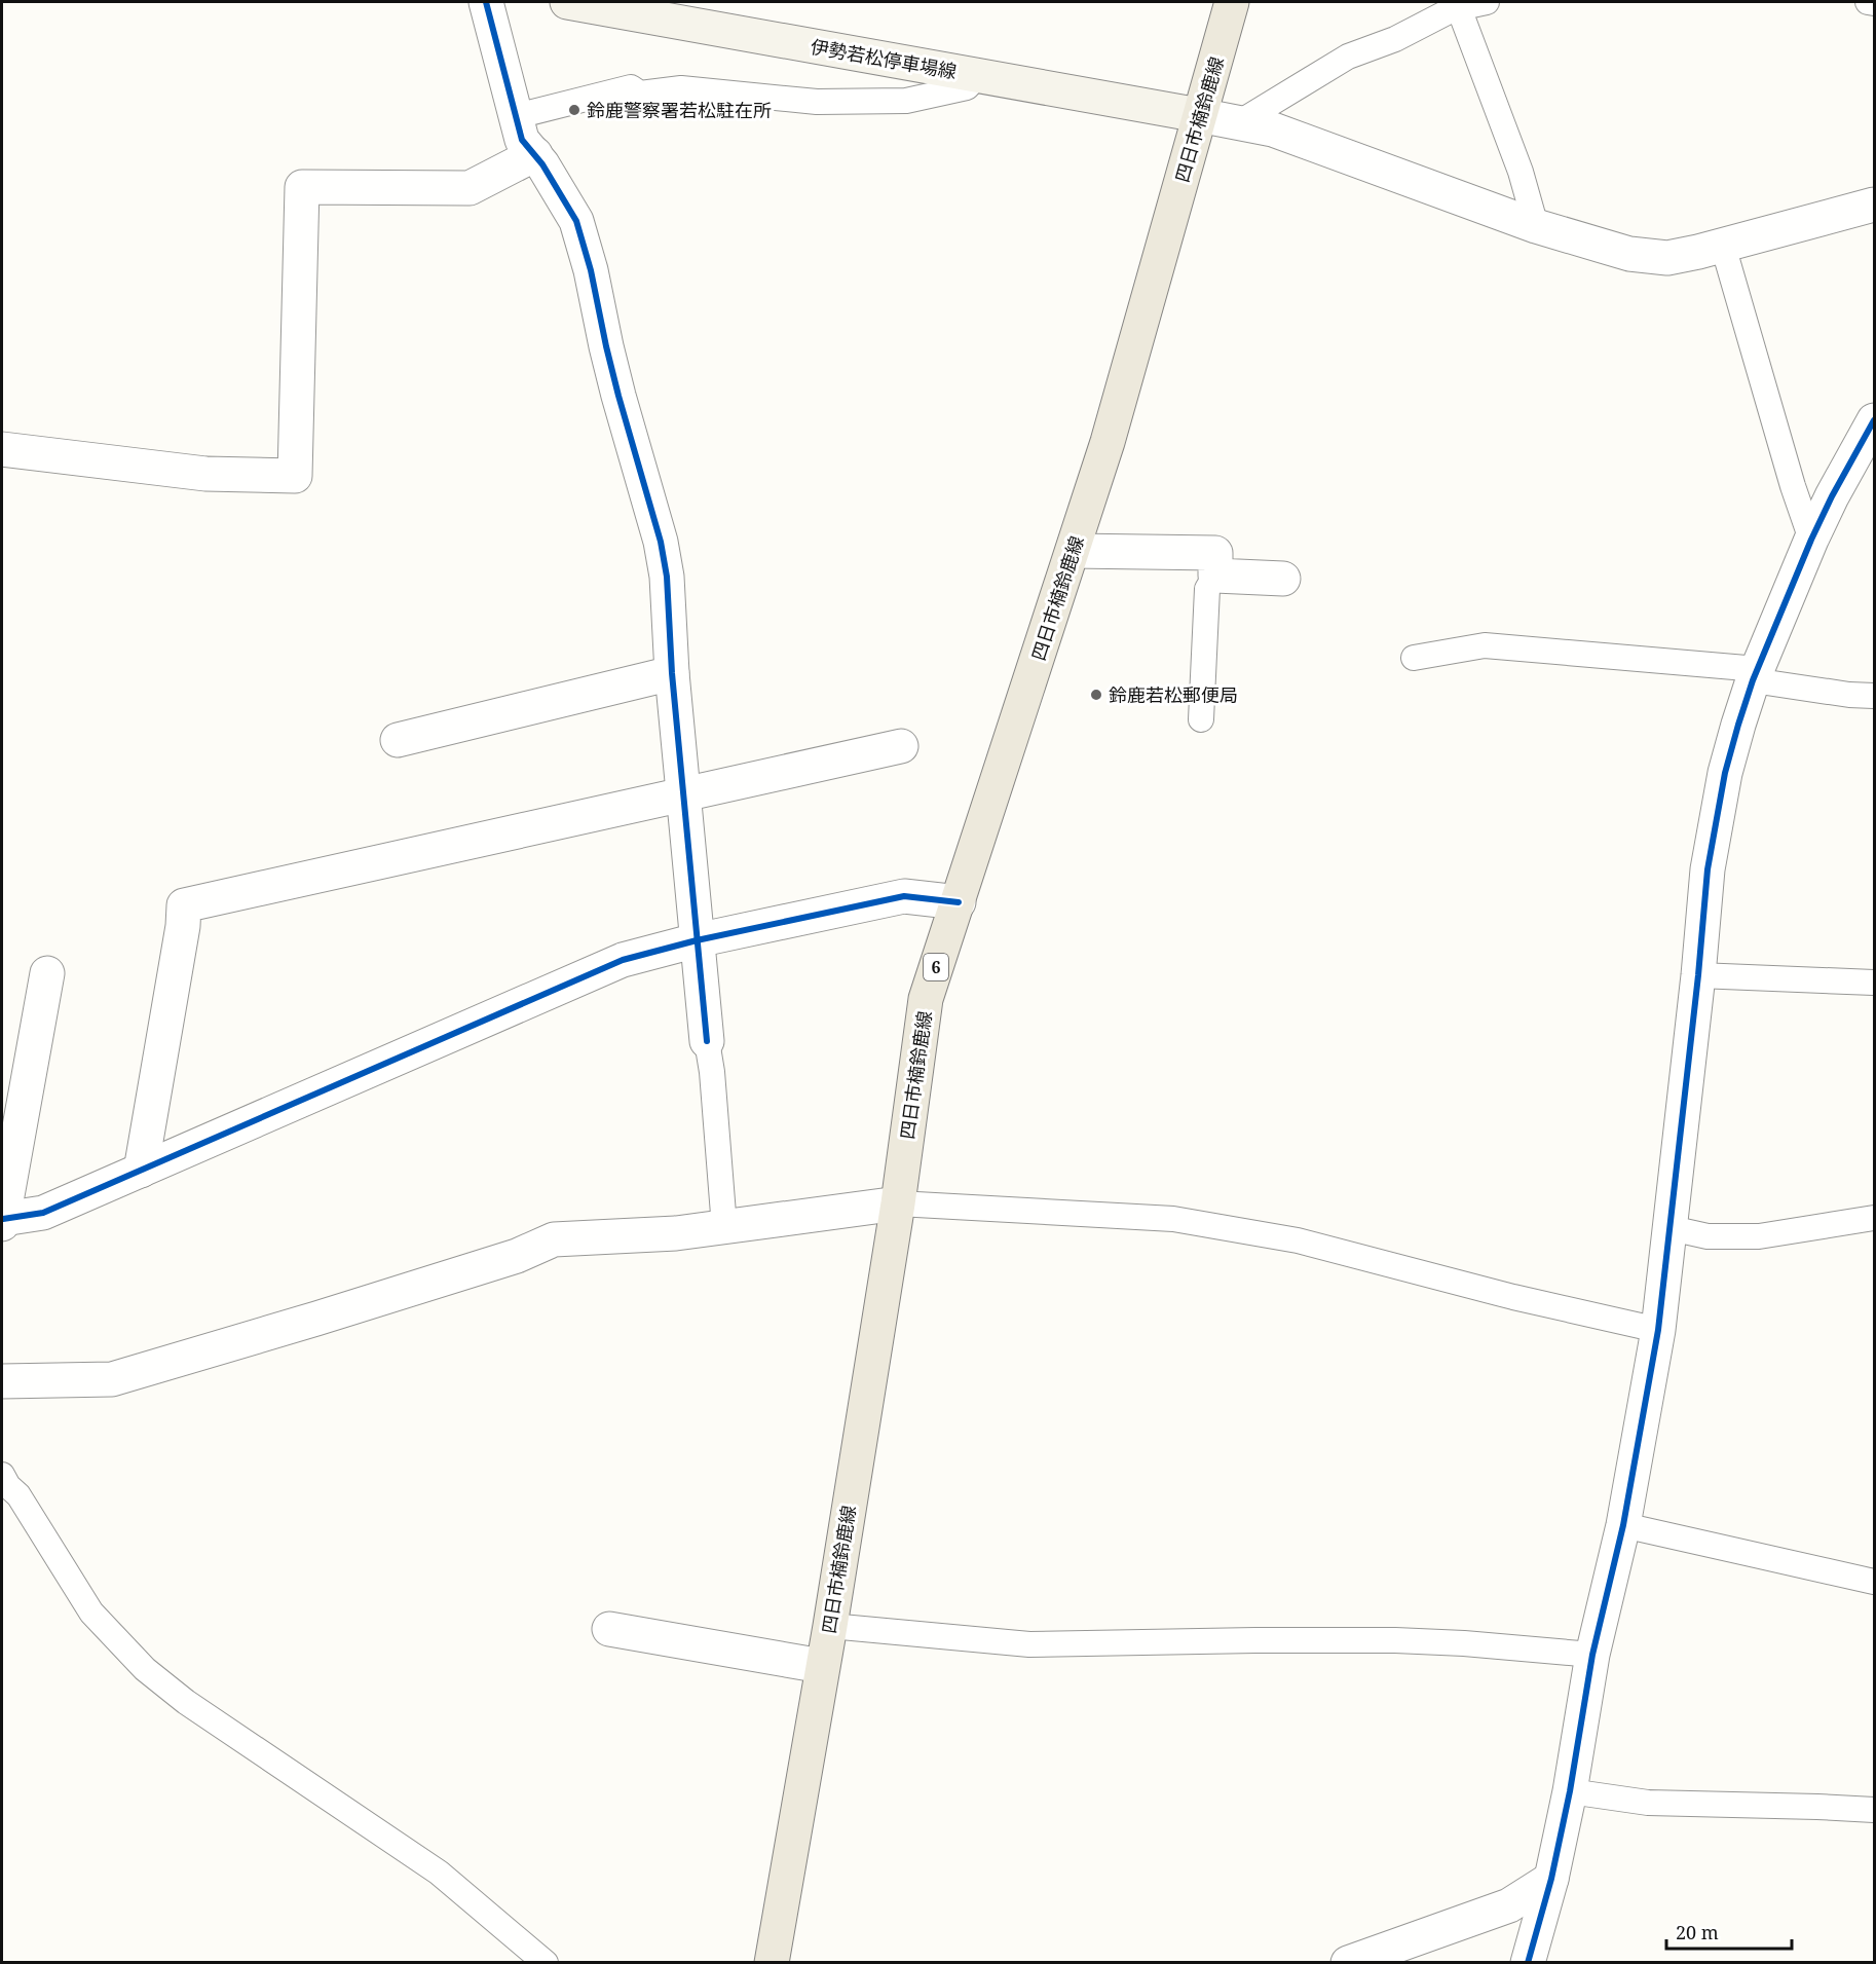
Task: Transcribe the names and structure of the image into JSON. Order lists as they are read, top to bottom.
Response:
{
  "streets": {
    "main road": ["伊勢若松停車場線", "四日市楠鈴鹿線", "6"]
  },
  "crossings": [
    ["伊勢若松停車場線", "四日市楠鈴鹿線"]
  ],
  "places": ["鈴鹿警察署若松駐在所", "鈴鹿若松郵便局"],
  "scale_bar": "20 m"
}
